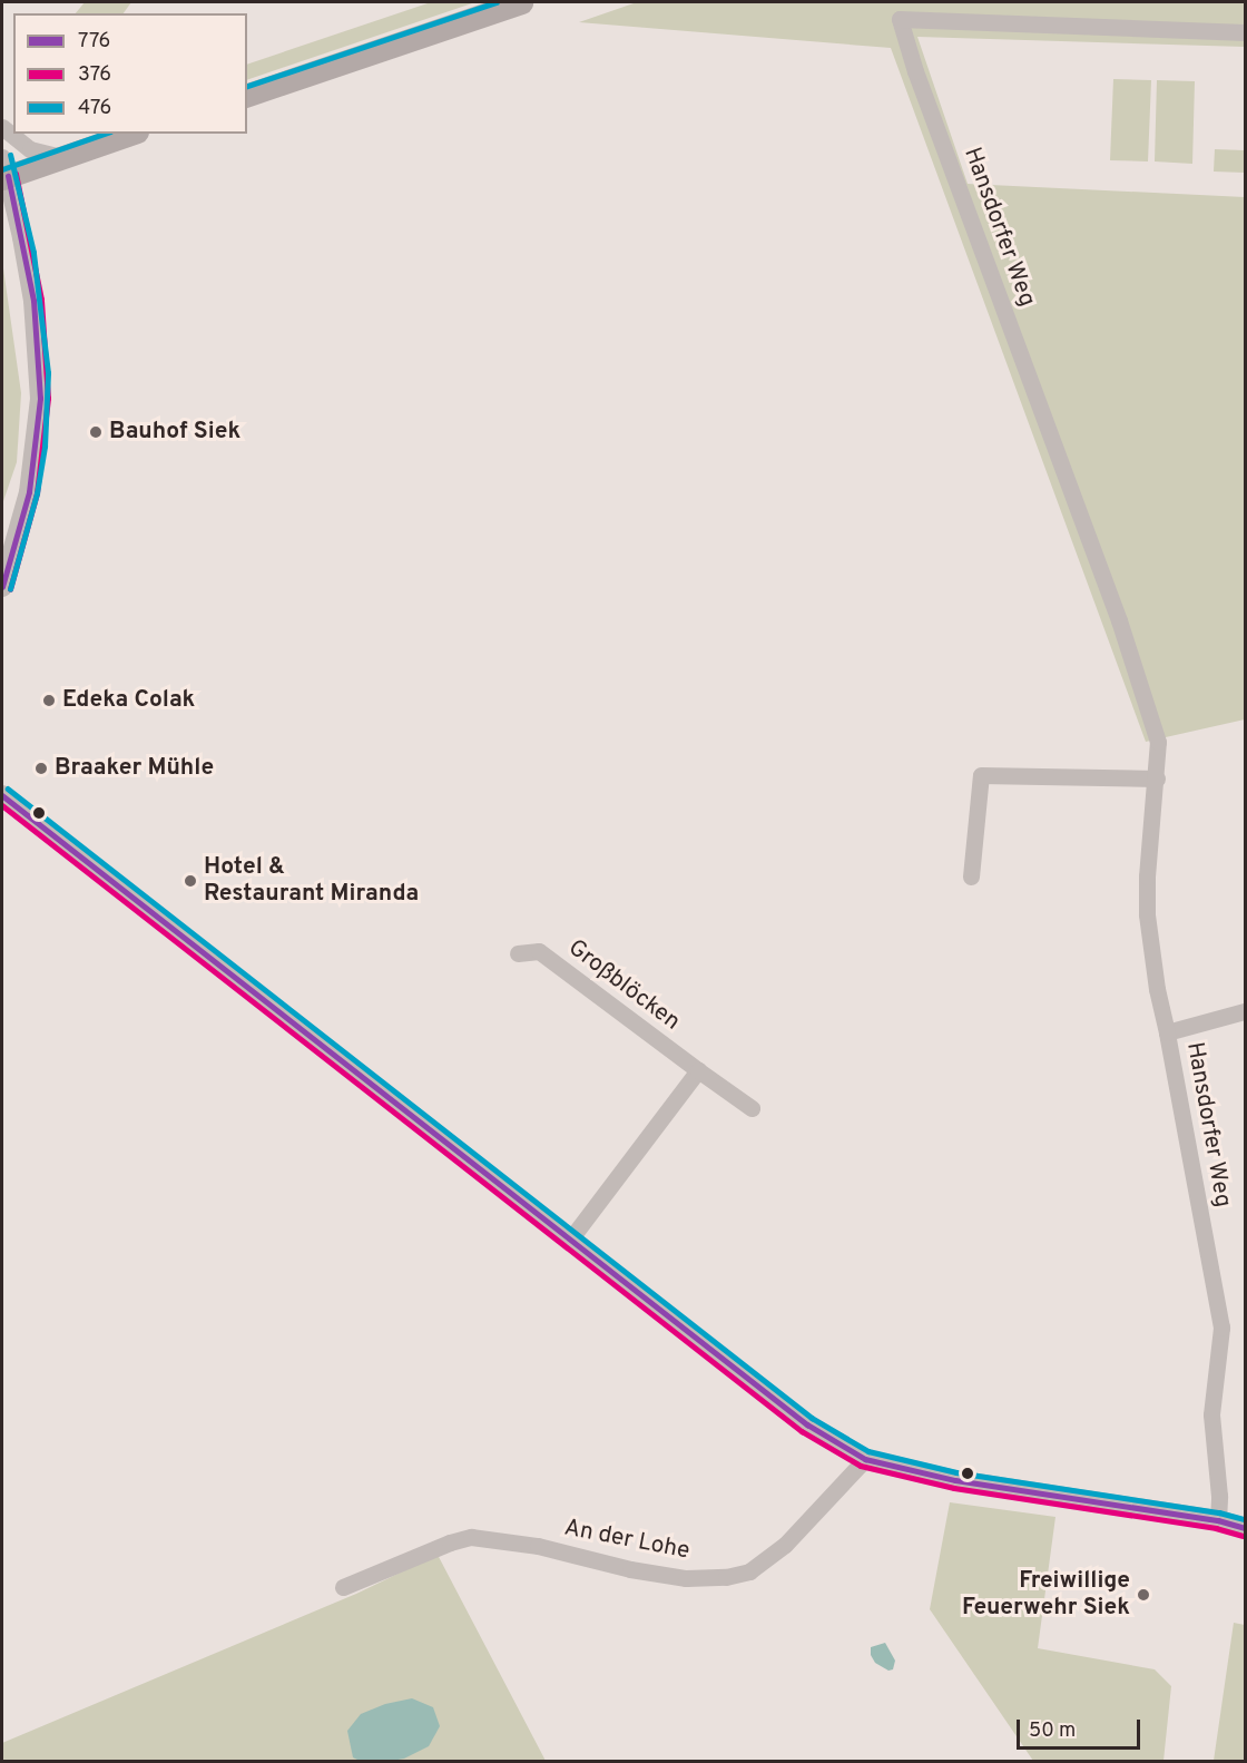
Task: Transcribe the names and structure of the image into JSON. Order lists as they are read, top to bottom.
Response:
{
  "streets": {
    "street": ["Hansdorfer Weg", "Großblöcken", "An der Lohe"]
  },
  "places": [
    "Bauhof Siek",
    "Edeka Colak",
    "Braaker Mühle",
    "Hotel & Restaurant Miranda",
    "Freiwillige Feuerwehr Siek"
  ],
  "lines": ["transit line 476", "transit line 376", "transit line 776"],
  "legend": ["776", "376", "476"],
  "scale_bar": "50 m"
}
